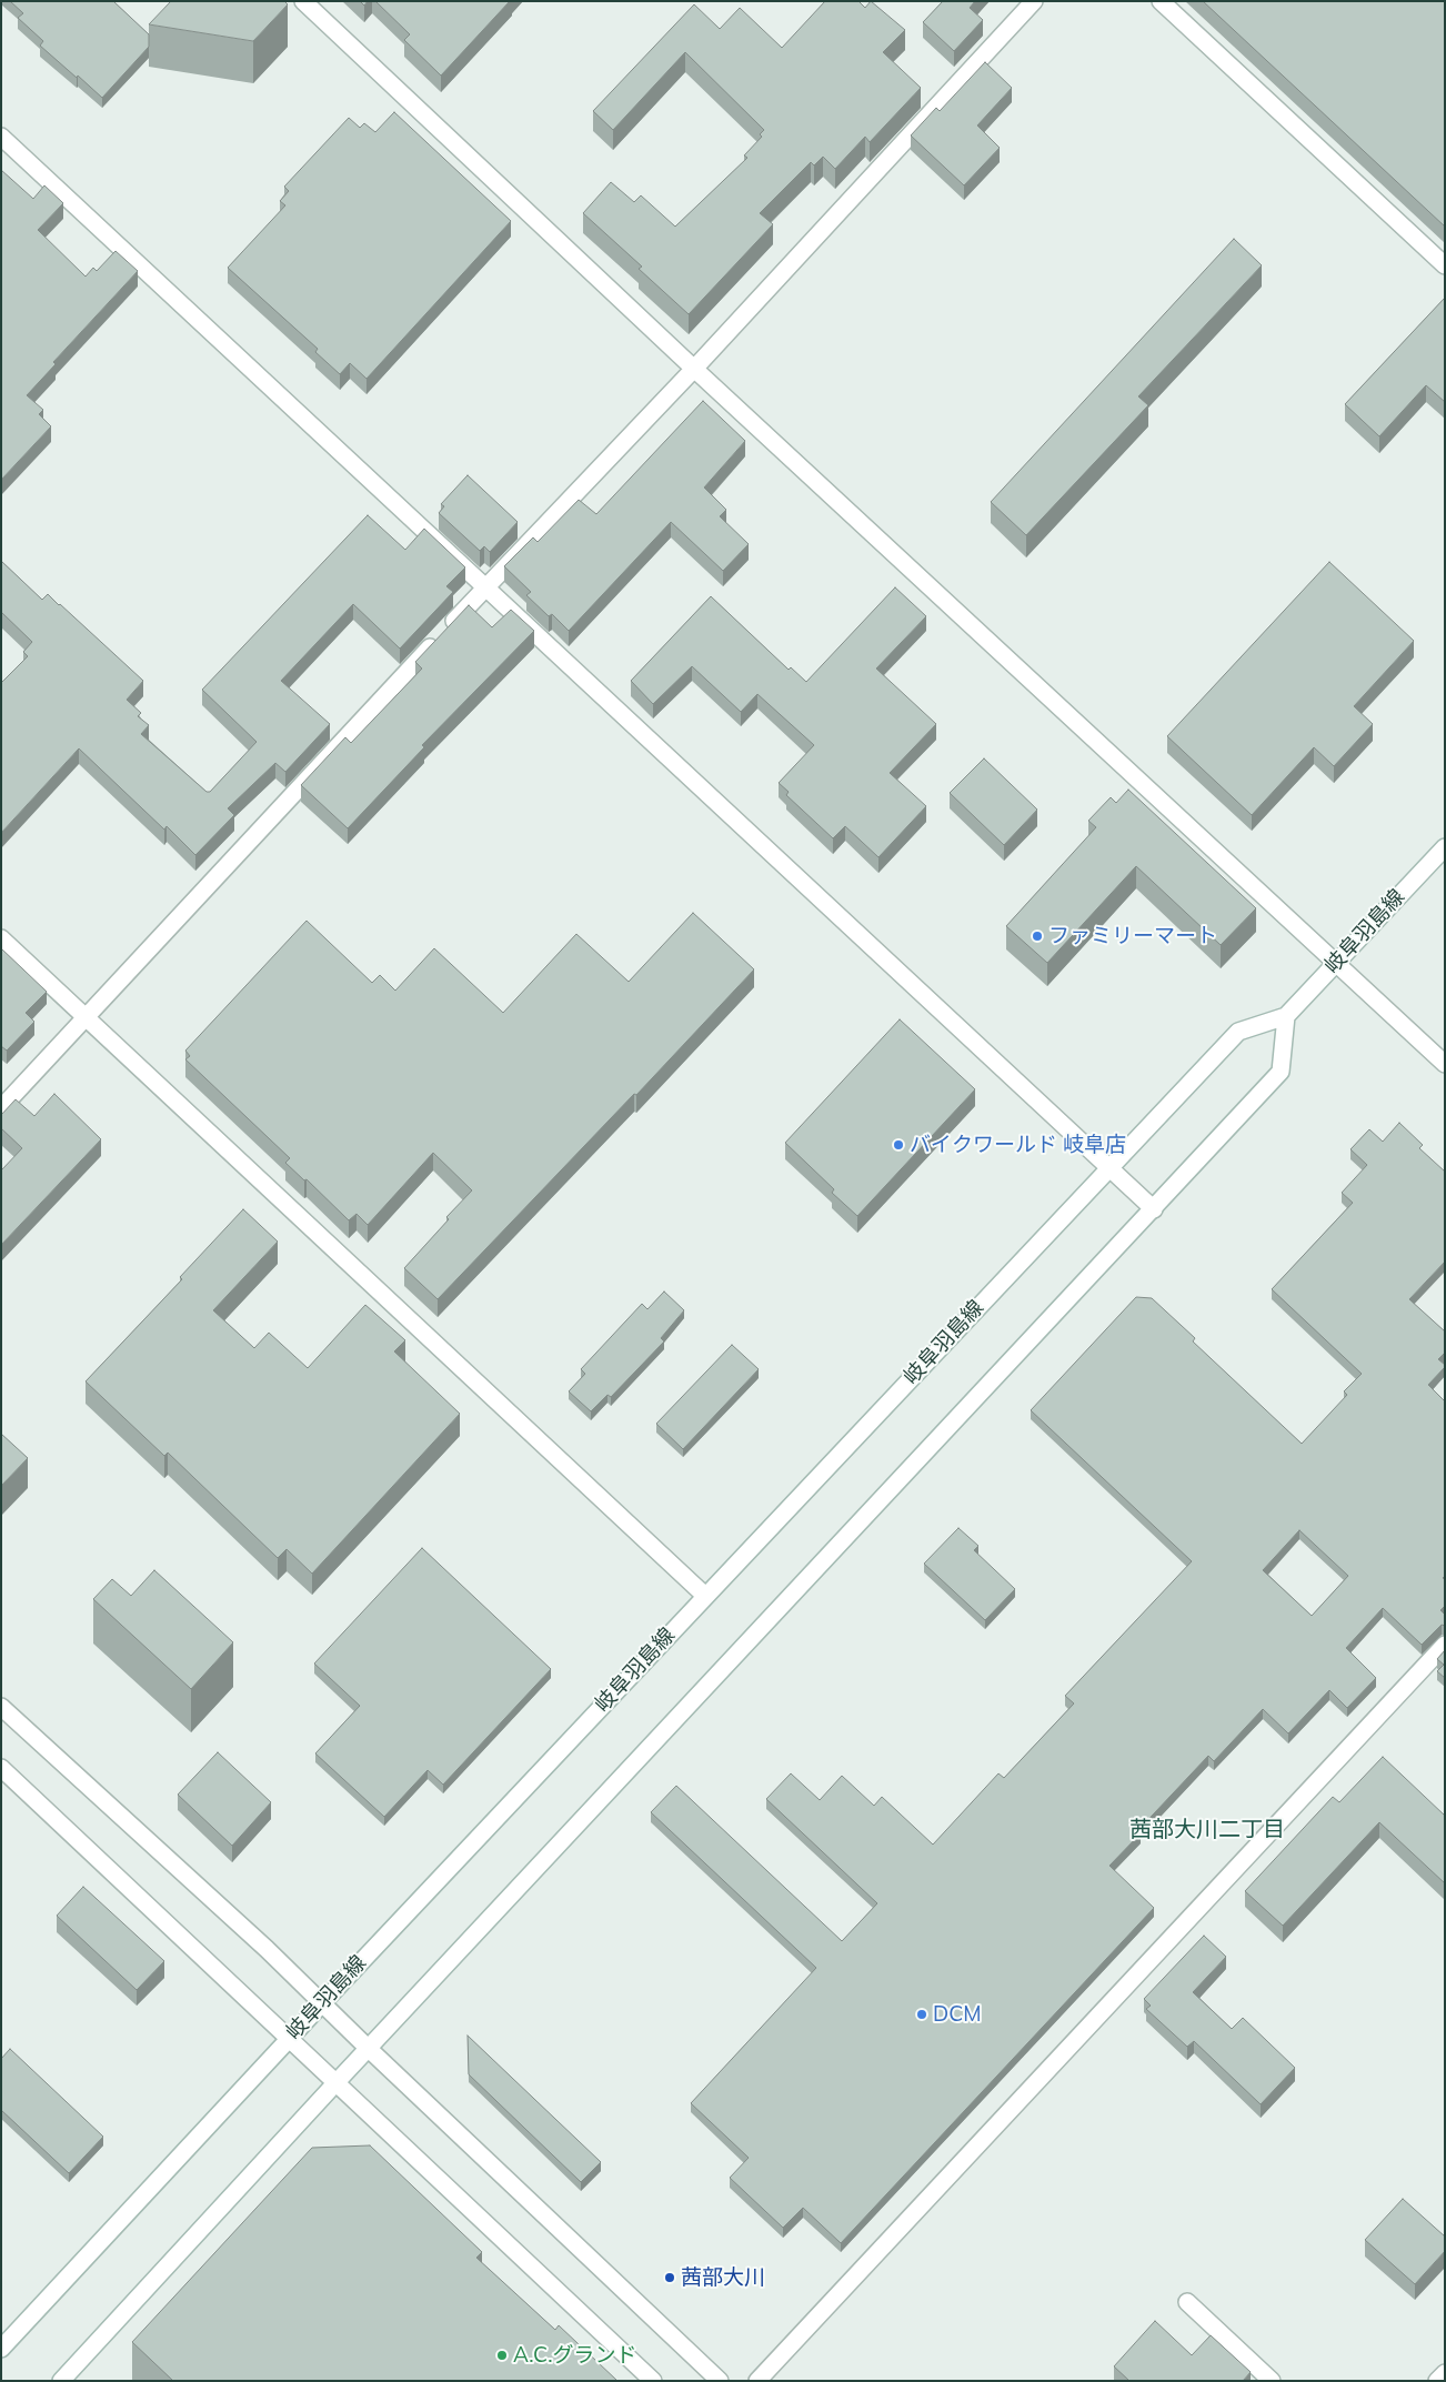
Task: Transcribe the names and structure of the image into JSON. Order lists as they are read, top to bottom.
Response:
{
  "streets": {
    "street": ["岐阜羽島線"]
  },
  "districts": ["茜部大川二丁目"],
  "places": [
    "ファミリーマート",
    "バイクワールド 岐阜店",
    "DCM",
    "茜部大川",
    "A.C.グランド"
  ]
}
